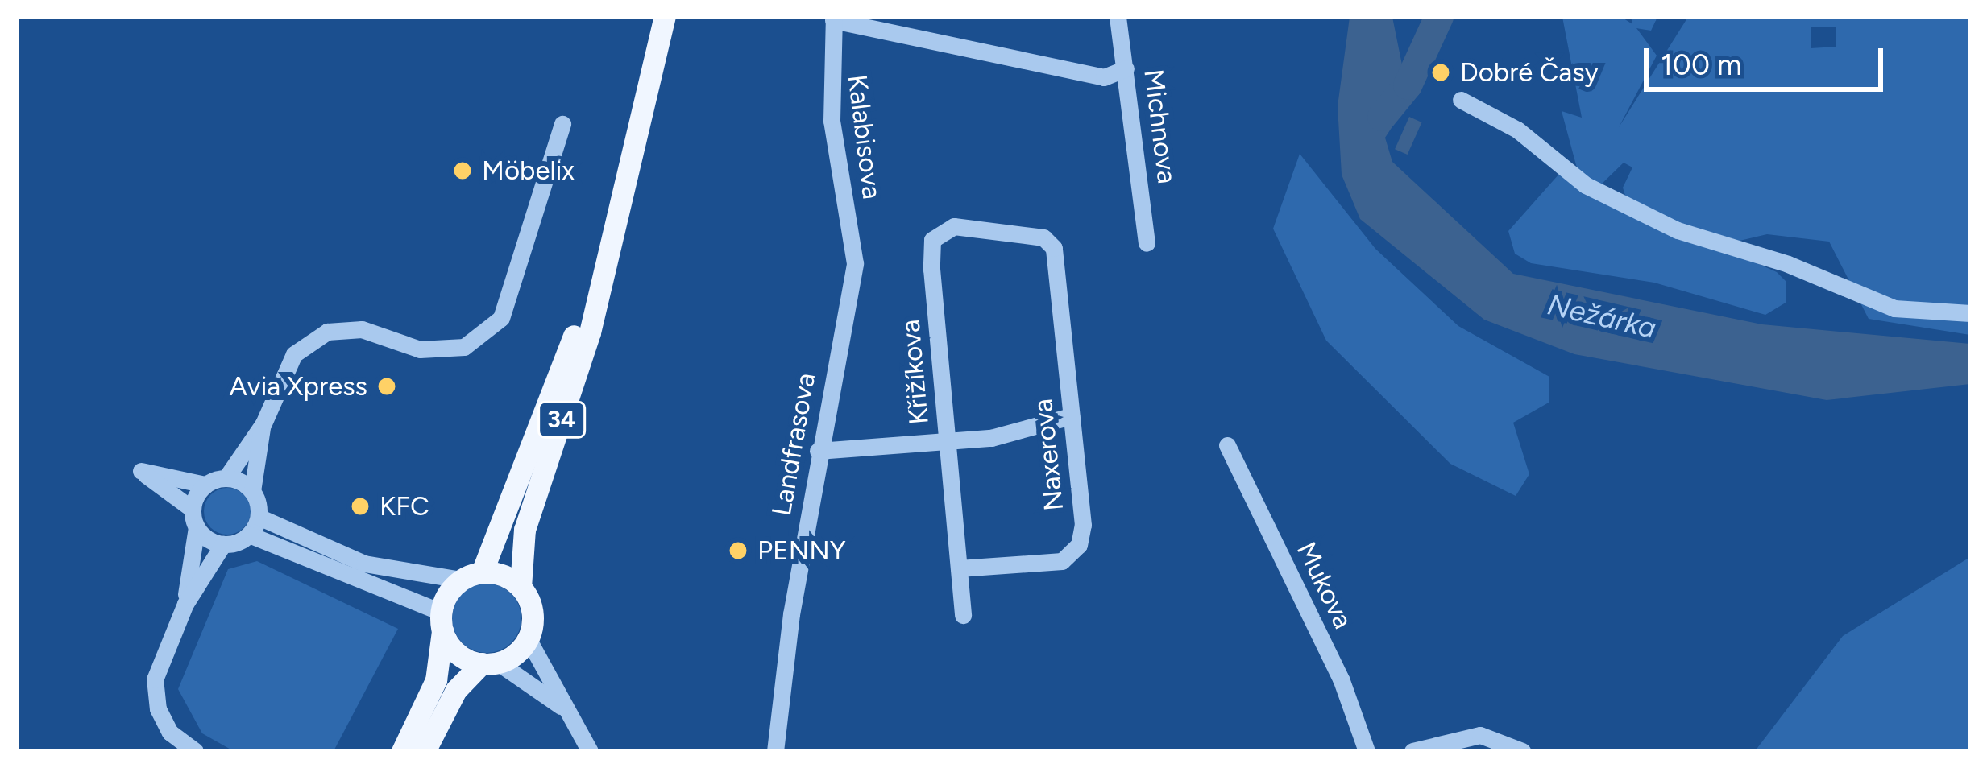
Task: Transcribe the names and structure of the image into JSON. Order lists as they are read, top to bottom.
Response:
{
  "streets": {
    "main road": ["34"],
    "street": [
      "Michnova",
      "Kalabisova",
      "Křižíkova",
      "Landfrasova",
      "Naxerova",
      "Mukova"
    ]
  },
  "crossings": [
    ["Kalabisova", "Landfrasova"],
    ["Křižíkova", "Naxerova"]
  ],
  "water": ["Nežárka"],
  "places": [
    "Dobré Časy",
    "Möbelix",
    "Avia Xpress",
    "KFC",
    "PENNY"
  ],
  "scale_bar": "100 m"
}
